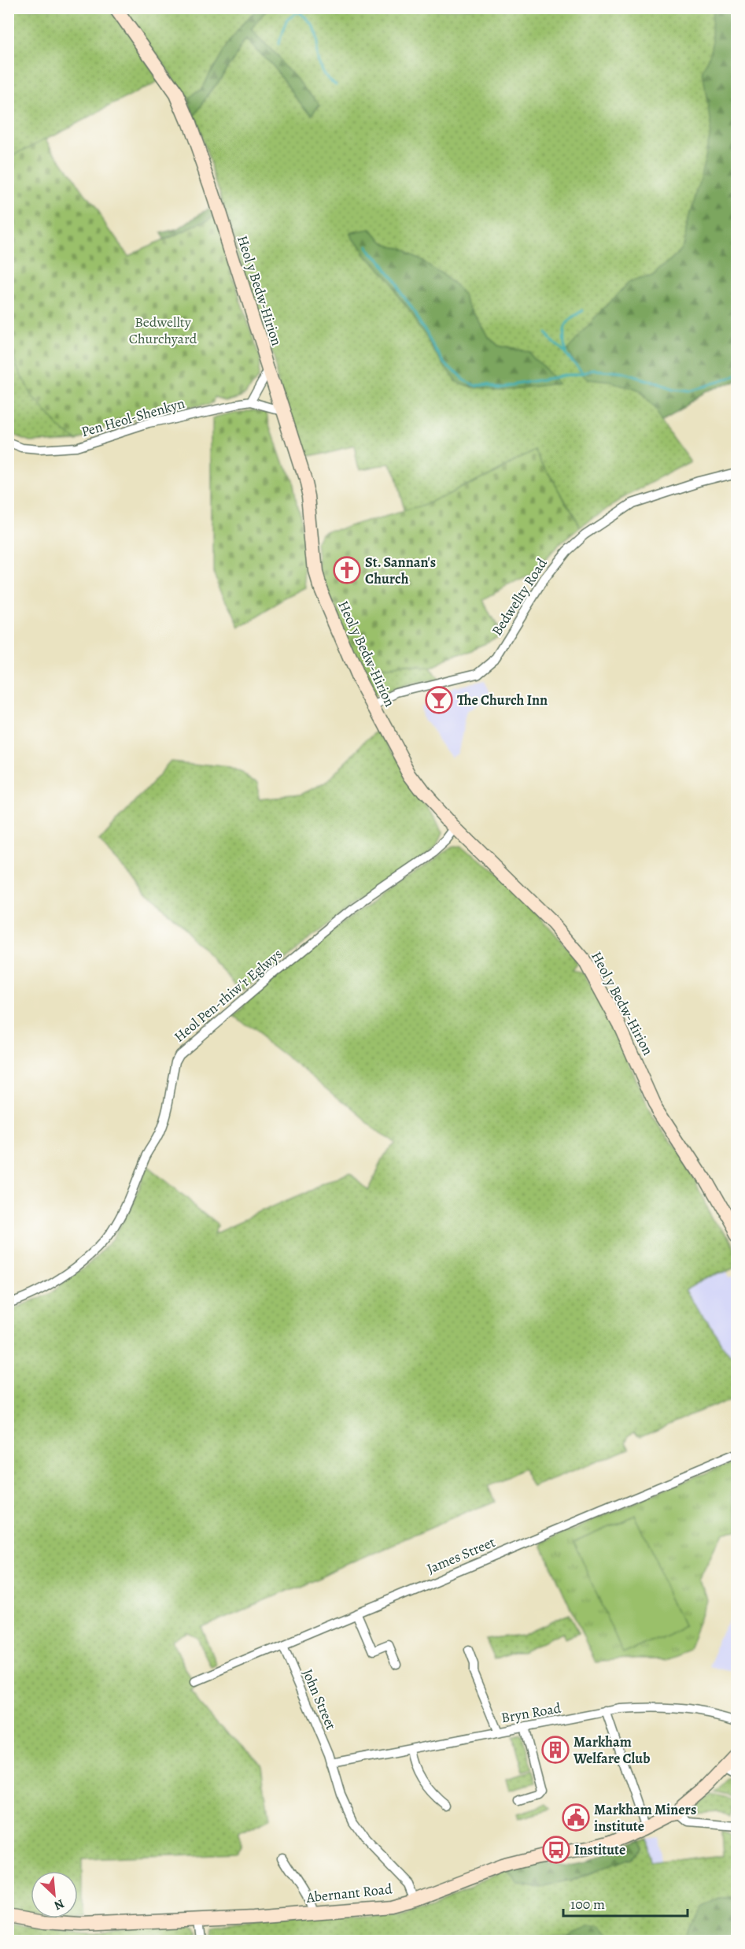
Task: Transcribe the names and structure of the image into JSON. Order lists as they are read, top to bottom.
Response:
{
  "streets": {
    "street": [
      "Heol y Bedw-Hirion",
      "Pen Heol-Shenkyn",
      "Bedwellty Road",
      "Heol Pen-rhiw'r Eglwys",
      "James Street",
      "John Street",
      "Bryn Road",
      "Abernant Road"
    ]
  },
  "crossings": [
    ["Heol y Bedw-Hirion", "Pen Heol-Shenkyn"],
    ["Heol y Bedw-Hirion", "Bedwellty Road"],
    ["Heol y Bedw-Hirion", "Heol Pen-rhiw'r Eglwys"],
    ["James Street", "John Street"],
    ["John Street", "Bryn Road"],
    ["John Street", "Abernant Road"]
  ],
  "parks": ["Bedwellty Churchyard"],
  "places": {
    "church": ["St. Sannan's Church"],
    "bar": ["The Church Inn"],
    "building": ["Markham Welfare Club"],
    "public building": ["Markham Miners institute"],
    "bus stop": ["Institute"]
  },
  "scale_bar": "100 m",
  "north": "bottom right"
}
